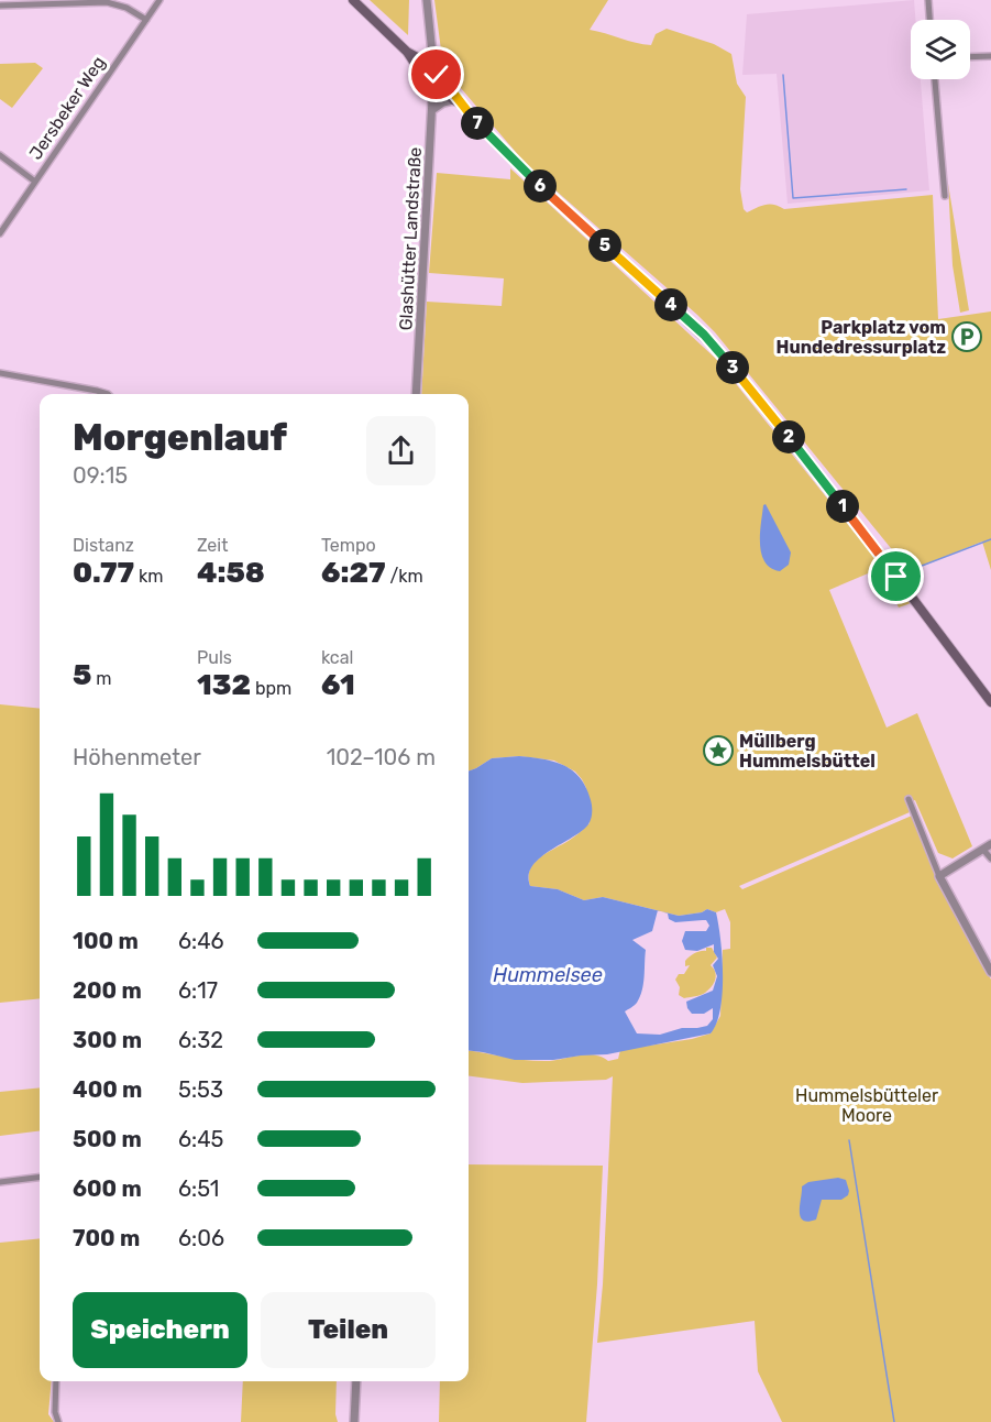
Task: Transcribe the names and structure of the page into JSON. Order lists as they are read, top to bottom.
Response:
{
  "streets": {
    "street": ["Jersbeker Weg", "Glashütter Landstraße"]
  },
  "water": ["Hummelsee"],
  "parks": ["Hummelsbütteler Moore"],
  "places": {
    "parking": ["Parkplatz vom Hundedressurplatz"],
    "place": ["Müllberg Hummelsbüttel"]
  },
  "page": {
    "pins": [
      "7",
      "6",
      "5",
      "4",
      "3",
      "2",
      "1"
    ],
    "heading": ["Morgenlauf", "09:15"],
    "stats": [
      ["Distanz", "0.77 km"],
      ["Zeit", "4:58"],
      ["Tempo", "6:27 /km"],
      ["5 m"],
      ["Puls", "132 bpm"],
      ["kcal", "61"]
    ],
    "chart": ["Höhenmeter", "102–106 m"],
    "list": [
      {
        "name": "100 m",
        "note": "6:46"
      },
      {
        "name": "200 m",
        "note": "6:17"
      },
      {
        "name": "300 m",
        "note": "6:32"
      },
      {
        "name": "400 m",
        "note": "5:53"
      },
      {
        "name": "500 m",
        "note": "6:45"
      },
      {
        "name": "600 m",
        "note": "6:51"
      },
      {
        "name": "700 m",
        "note": "6:06"
      }
    ],
    "buttons": ["Speichern", "Teilen"]
  }
}
